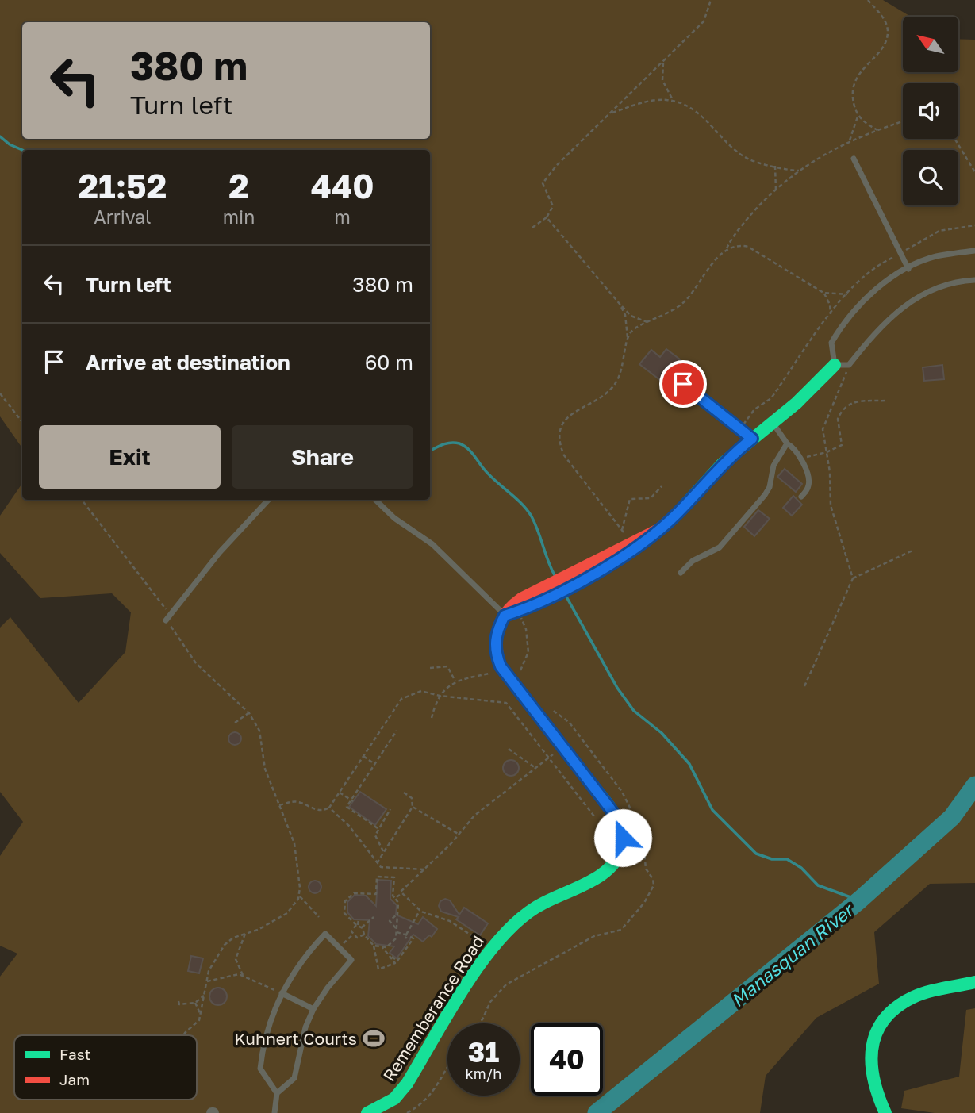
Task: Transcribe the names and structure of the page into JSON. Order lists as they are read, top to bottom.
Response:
{
  "streets": {
    "street": ["Rememberance Road"]
  },
  "water": ["Manasquan River"],
  "places": {
    "sports": ["Kuhnert Courts"]
  },
  "legend": ["Fast", "Jam"],
  "north": "top left",
  "page": {
    "turn": ["380 m", "Turn left"],
    "eta": [
      "21:52",
      "Arrival",
      "2",
      "min",
      "440",
      "m"
    ],
    "list": [
      {
        "name": "Turn left",
        "value": "380 m"
      },
      {
        "name": "Arrive at destination",
        "value": "60 m"
      }
    ],
    "buttons": ["Exit", "Share"],
    "speed": "31 km/h",
    "limit": "40"
  }
}
